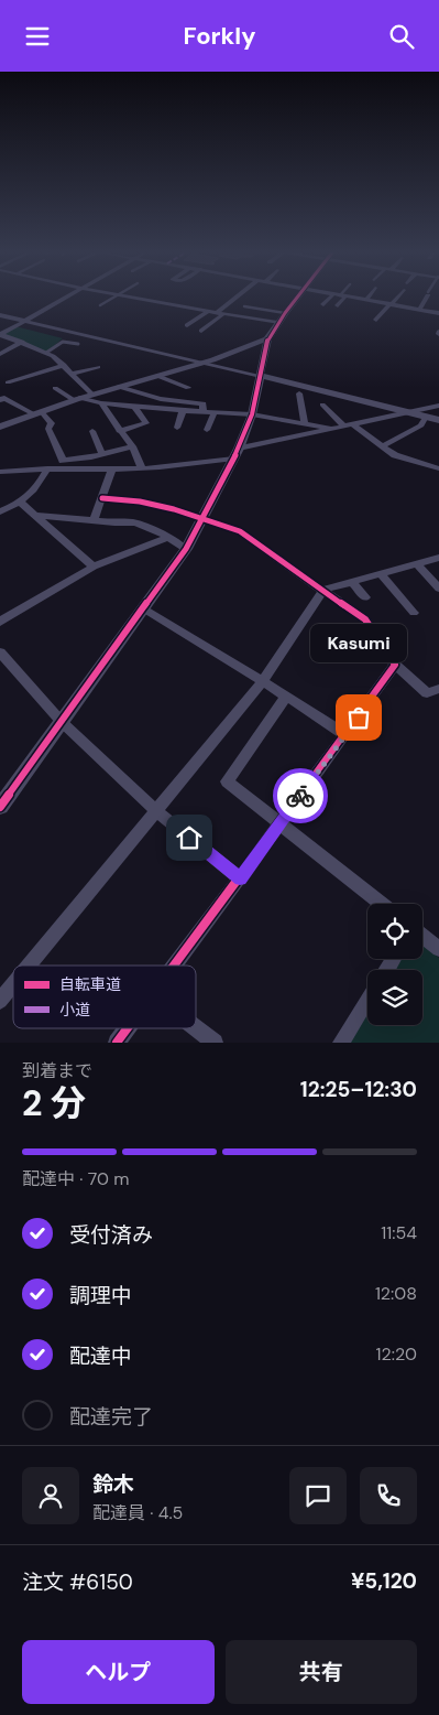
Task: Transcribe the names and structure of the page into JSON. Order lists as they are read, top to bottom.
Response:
{
  "places": ["Kasumi"],
  "legend": ["自転車道", "小道"],
  "page": {
    "header": "Forkly",
    "bubble": "Kasumi",
    "heading": ["2 分", "到着まで", "12:25–12:30"],
    "panel": [
      "鈴木",
      "配達員 · 4.5",
      "注文 #6150",
      "¥5,120"
    ],
    "bar": "配達中 · 70 m",
    "list": [
      ["受付済み", "11:54"],
      ["調理中", "12:08"],
      ["配達中", "12:20"],
      "配達完了"
    ],
    "buttons": ["ヘルプ", "共有"]
  }
}
